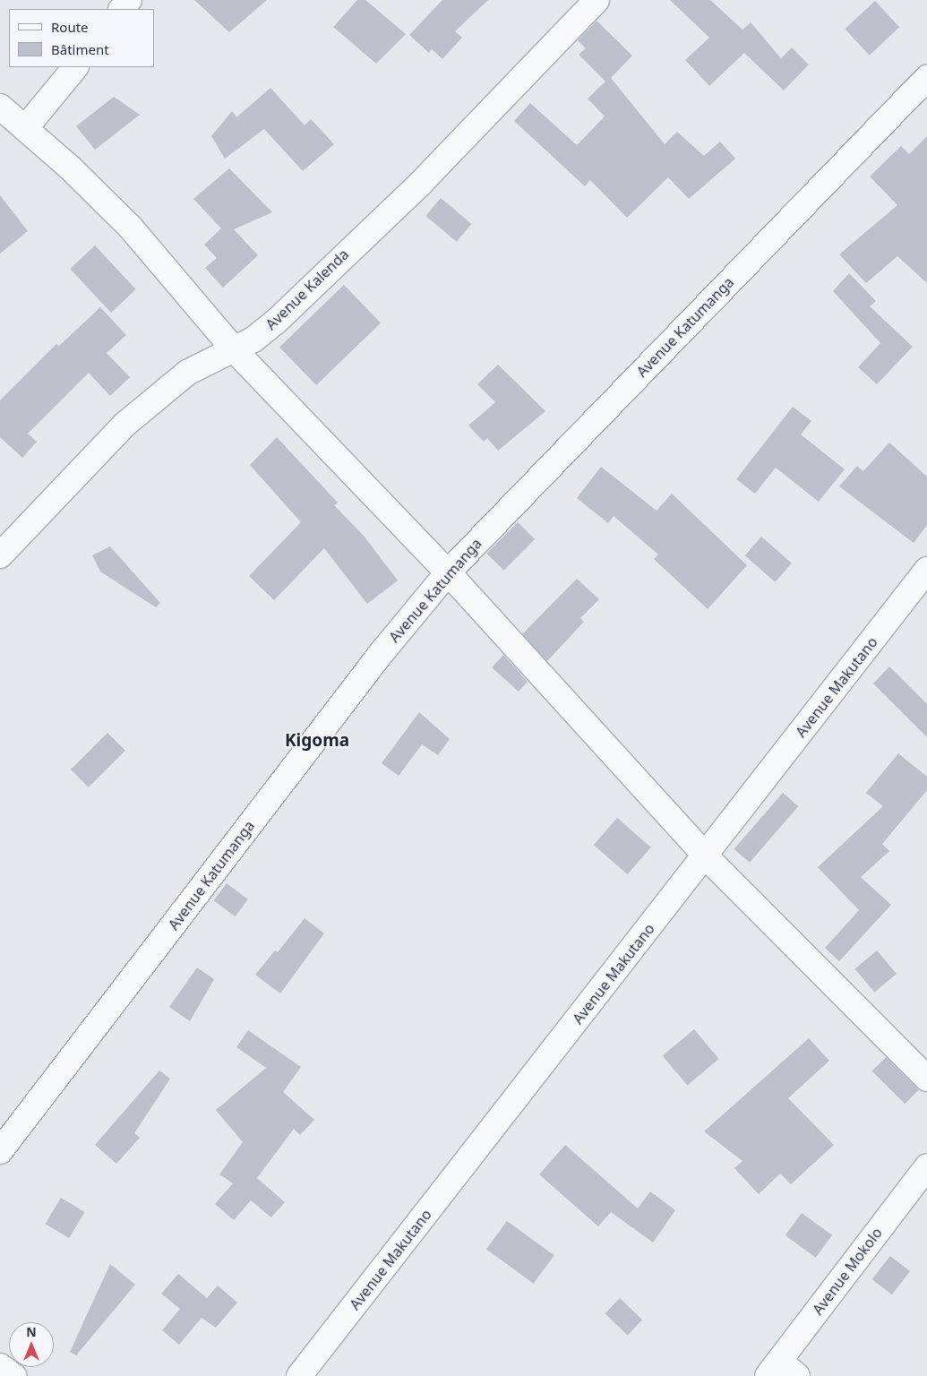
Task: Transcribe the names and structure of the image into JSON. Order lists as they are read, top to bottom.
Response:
{
  "streets": {
    "street": [
      "Avenue Kalenda",
      "Avenue Katumanga",
      "Avenue Makutano",
      "Avenue Mokolo"
    ]
  },
  "districts": ["Kigoma"],
  "legend": ["Route", "Bâtiment"],
  "north": "top"
}
